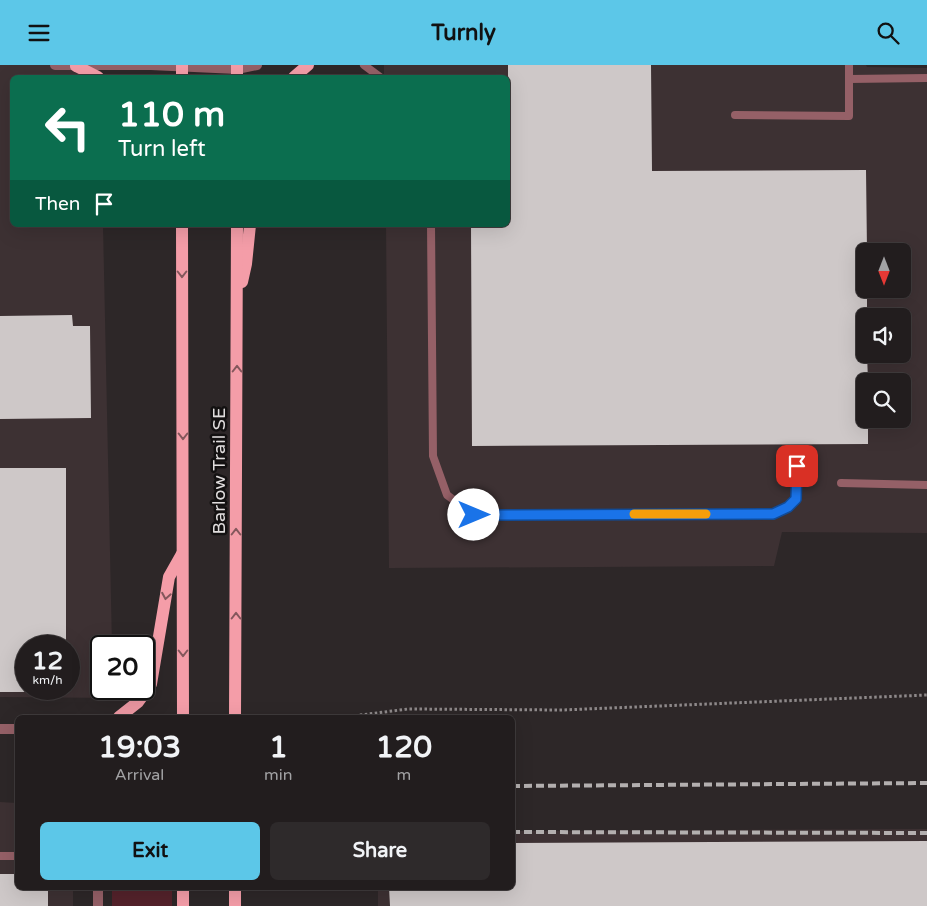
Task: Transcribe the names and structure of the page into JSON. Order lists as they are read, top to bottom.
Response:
{
  "streets": {
    "main road": ["Barlow Trail SE"]
  },
  "north": "bottom",
  "page": {
    "header": "Turnly",
    "turn": ["110 m", "Turn left"],
    "then": "Then",
    "speed": "12 km/h",
    "limit": "20",
    "eta": [
      "19:03",
      "Arrival",
      "1",
      "min",
      "120",
      "m"
    ],
    "buttons": ["Exit", "Share"]
  }
}
